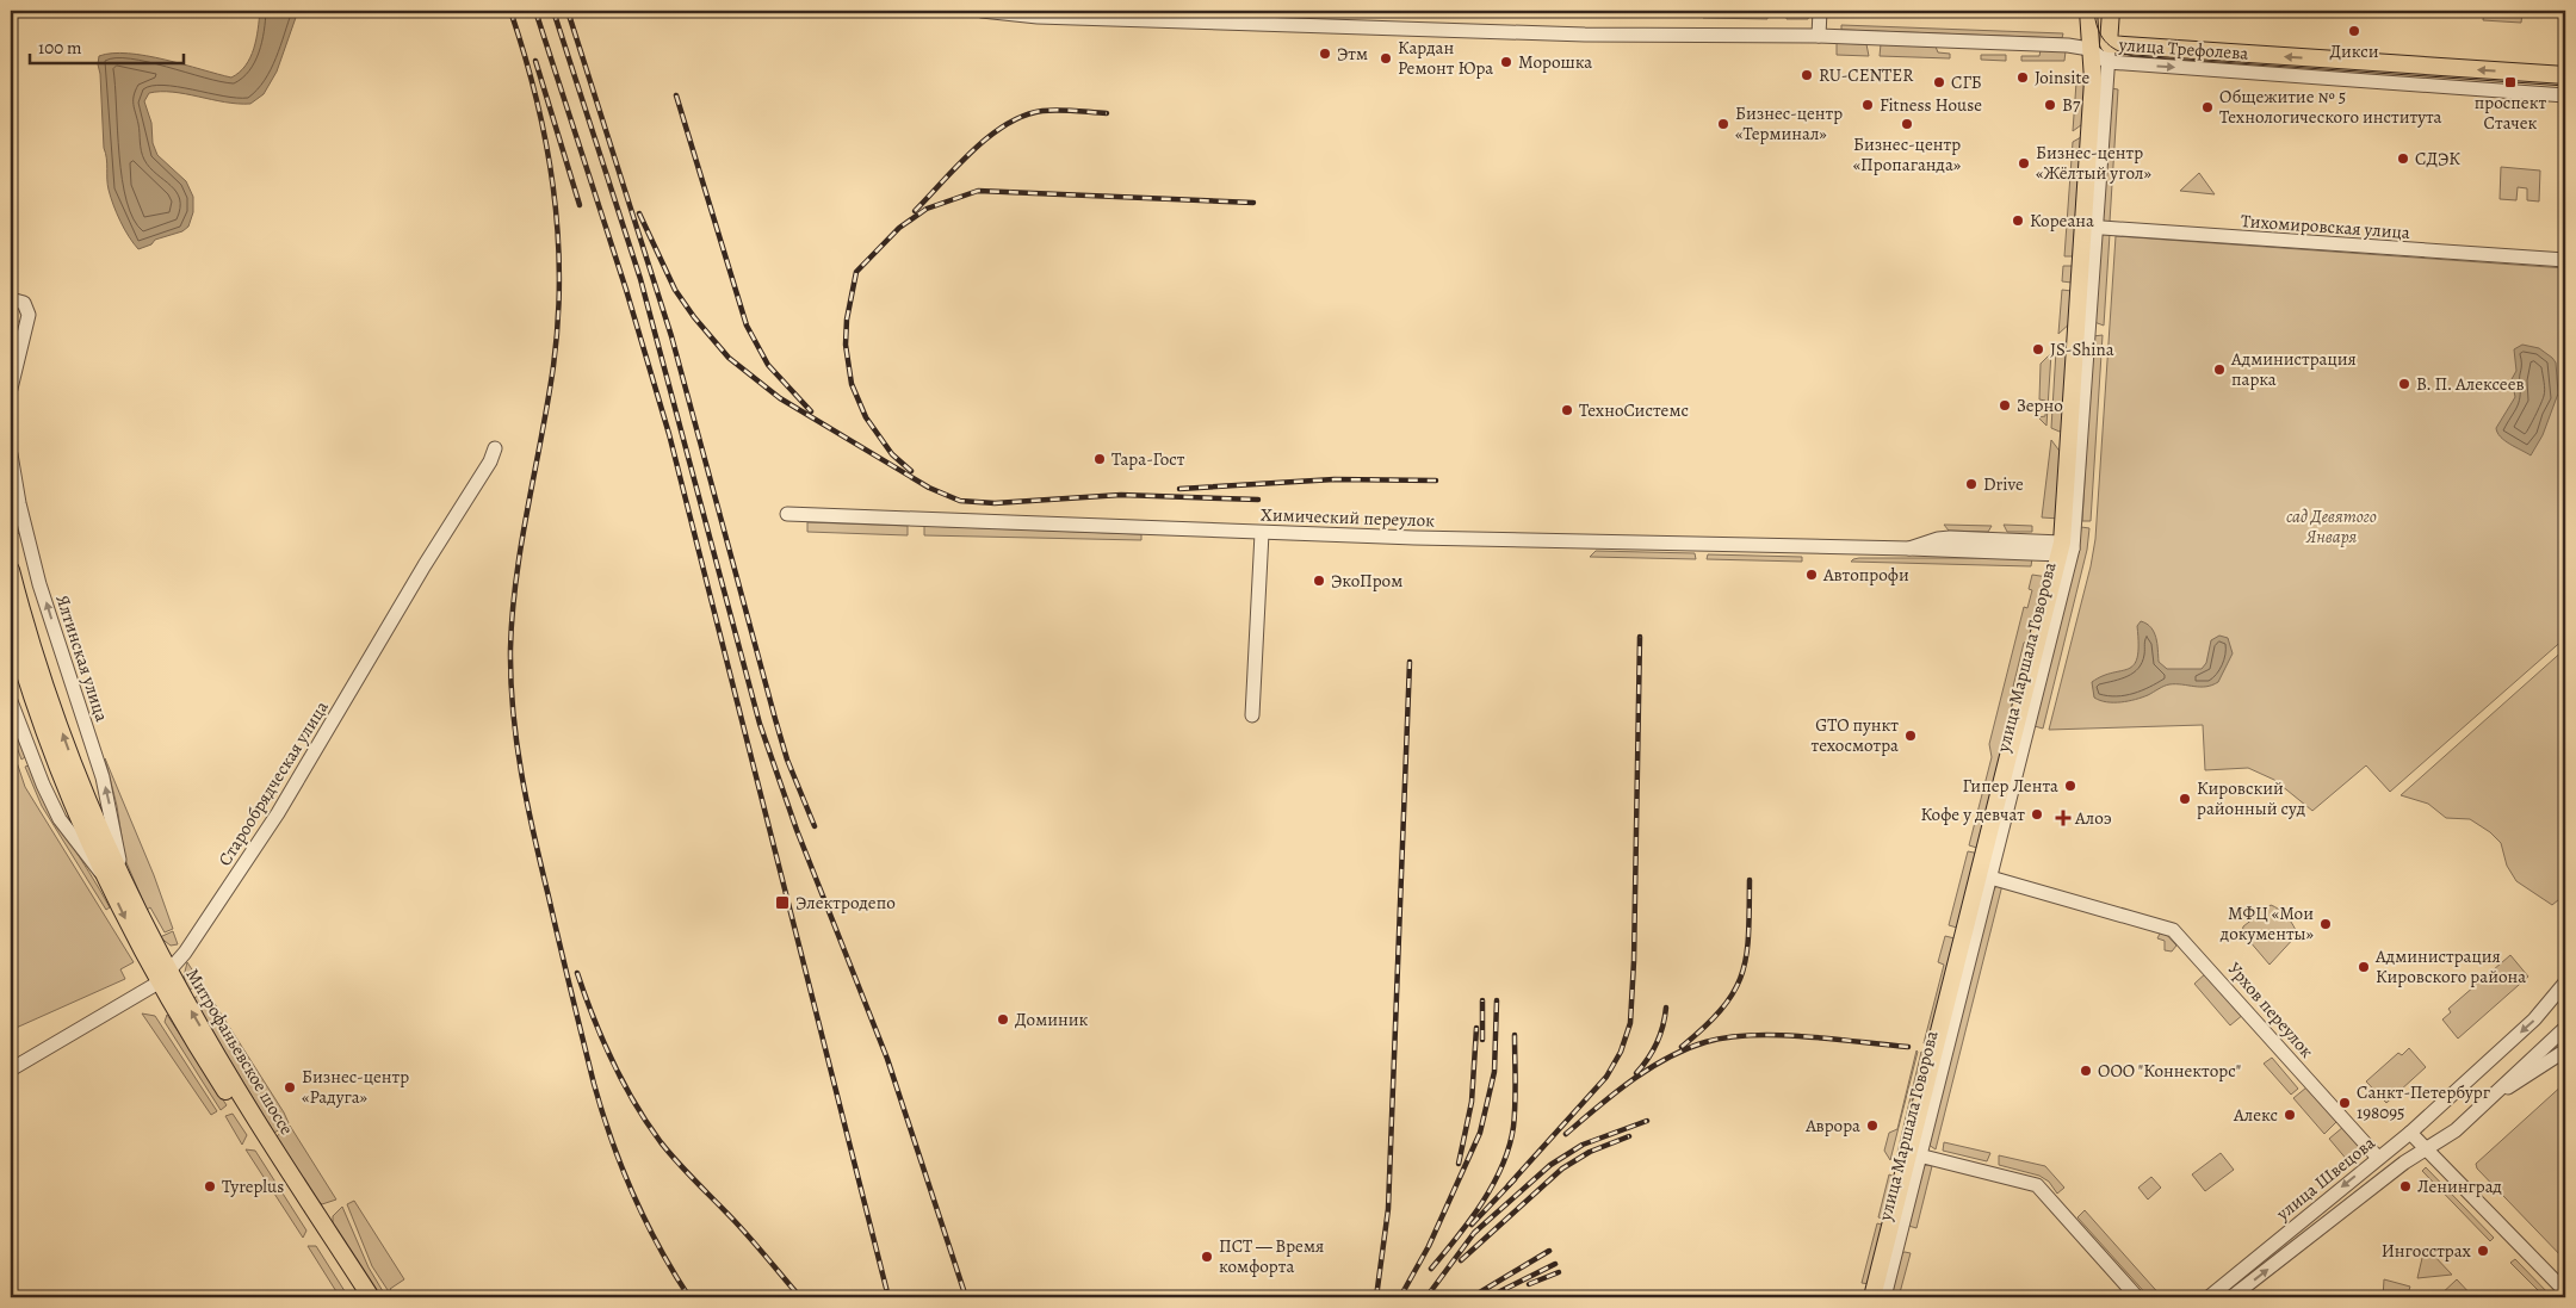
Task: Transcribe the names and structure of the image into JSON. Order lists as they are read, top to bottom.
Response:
{
  "streets": {
    "main road": ["улица Трефолева", "улица Маршала Говорова", "Митрофаньевское шоссе"],
    "street": [
      "Тихомировская улица",
      "Химический переулок",
      "Ялтинская улица",
      "Старообрядческая улица",
      "Урхов переулок",
      "улица Швецова"
    ]
  },
  "crossings": [
    ["улица Трефолева", "улица Маршала Говорова"],
    ["Тихомировская улица", "улица Маршала Говорова"],
    ["Химический переулок", "улица Маршала Говорова"],
    ["улица Маршала Говорова", "Урхов переулок"],
    ["Ялтинская улица", "Митрофаньевское шоссе"],
    ["Старообрядческая улица", "Митрофаньевское шоссе"],
    ["Урхов переулок", "улица Швецова"]
  ],
  "parks": ["сад Девятого Января"],
  "places": {
    "other": [
      "Дикси",
      "Этм",
      "Кардан Ремонт Юра",
      "Морошка",
      "RU-CENTER",
      "Joinsite",
      "СГБ",
      "Fitness House",
      "В7",
      "Общежитие № 5 Технологического института",
      "Бизнес-центр «Терминал»",
      "Бизнес-центр «Пропаганда»",
      "СДЭК",
      "Бизнес-центр «Жёлтый угол»",
      "Кореана",
      "JS-Shina",
      "Администрация парка",
      "В. П. Алексеев",
      "Зерно",
      "ТехноСистемс",
      "Тара-Гост",
      "Drive",
      "Автопрофи",
      "ЭкоПром",
      "GTO пункт техосмотра",
      "Гипер Лента",
      "Кировский районный суд",
      "Кофе у девчат",
      "МФЦ «Мои документы»",
      "Администрация Кировского района",
      "Доминик",
      "ООО \"Коннекторс\"",
      "Бизнес-центр «Радуга»",
      "Санкт-Петербург 198095",
      "Алекс",
      "Аврора",
      "Tyreplus",
      "Ленинград",
      "Ингосстрах",
      "ПСТ — Время комфорта"
    ],
    "transit": ["проспект Стачек", "Электродепо"],
    "health": ["Алоэ"]
  },
  "scale_bar": "100 m"
}
